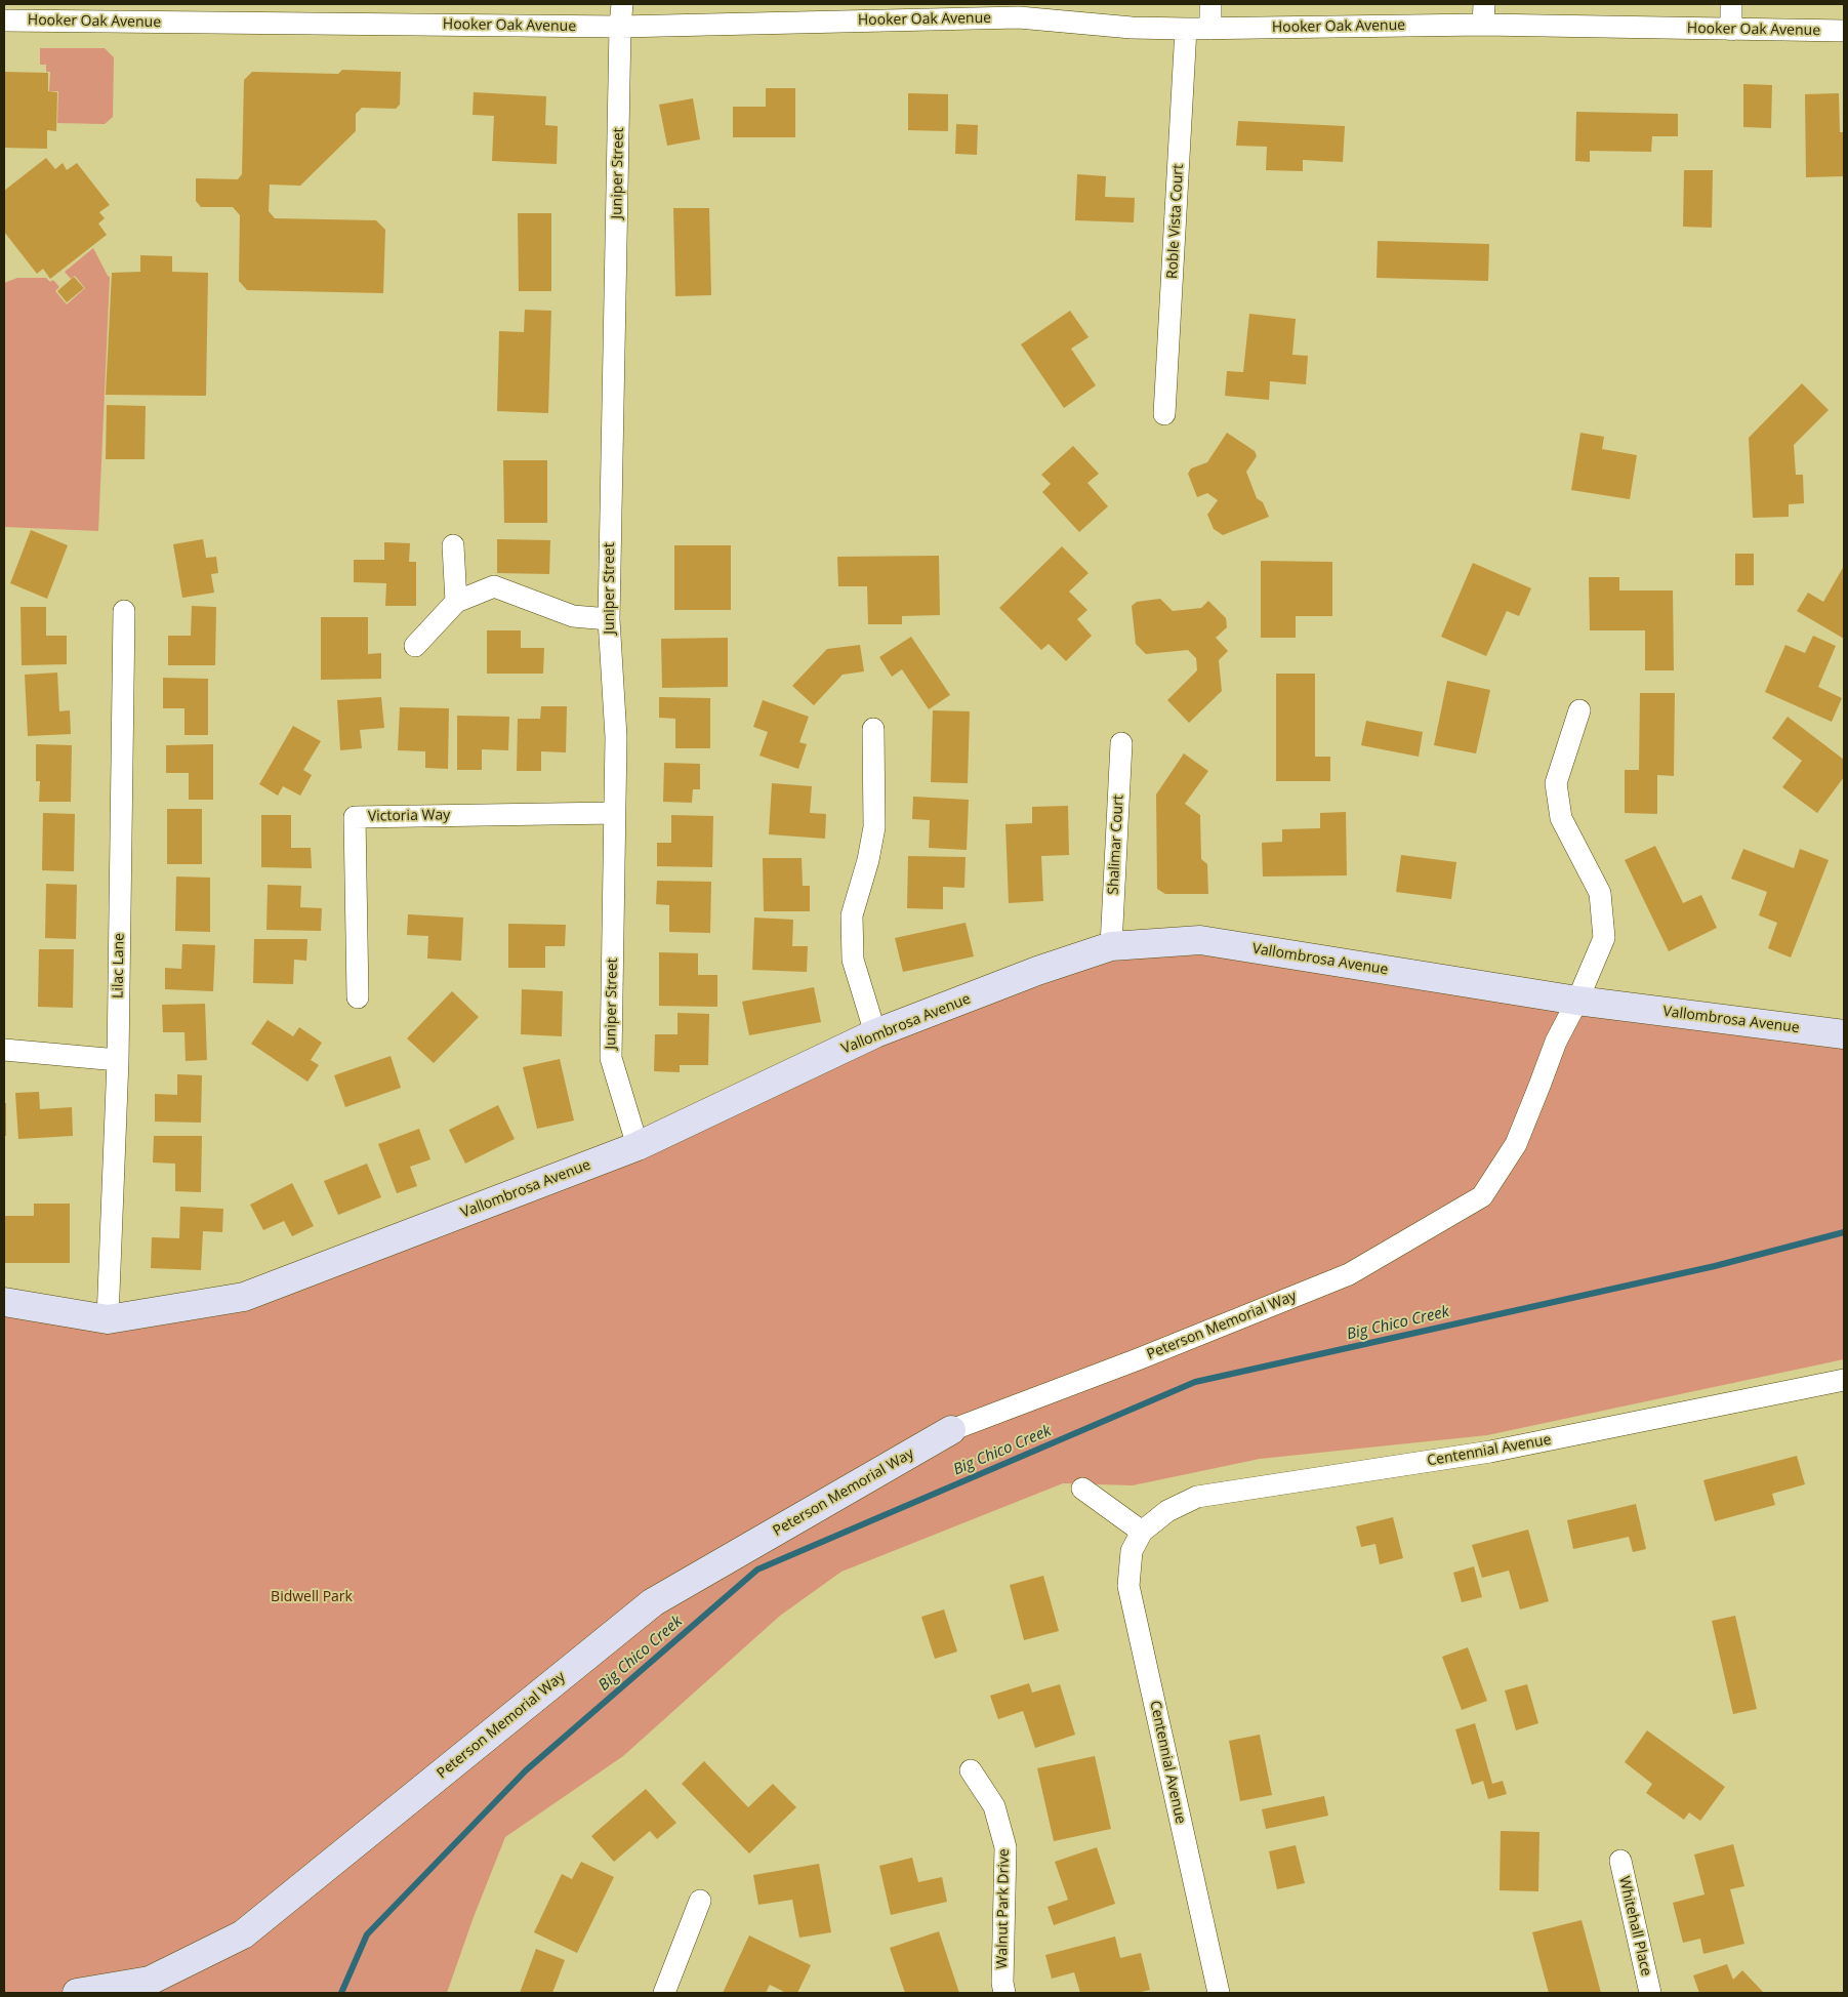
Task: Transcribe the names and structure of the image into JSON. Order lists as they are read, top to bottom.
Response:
{
  "streets": {
    "street": [
      "Hooker Oak Avenue",
      "Juniper Street",
      "Roble Vista Court",
      "Victoria Way",
      "Shalimar Court",
      "Vallombrosa Avenue",
      "Lilac Lane",
      "Peterson Memorial Way",
      "Centennial Avenue",
      "Walnut Park Drive",
      "Whitehall Place"
    ]
  },
  "crossings": [
    ["Hooker Oak Avenue", "Juniper Street"],
    ["Hooker Oak Avenue", "Roble Vista Court"],
    ["Juniper Street", "Victoria Way"],
    ["Juniper Street", "Vallombrosa Avenue"],
    ["Shalimar Court", "Vallombrosa Avenue"],
    ["Vallombrosa Avenue", "Lilac Lane"],
    ["Vallombrosa Avenue", "Peterson Memorial Way"]
  ],
  "water": ["Big Chico Creek"],
  "parks": ["Bidwell Park"]
}
